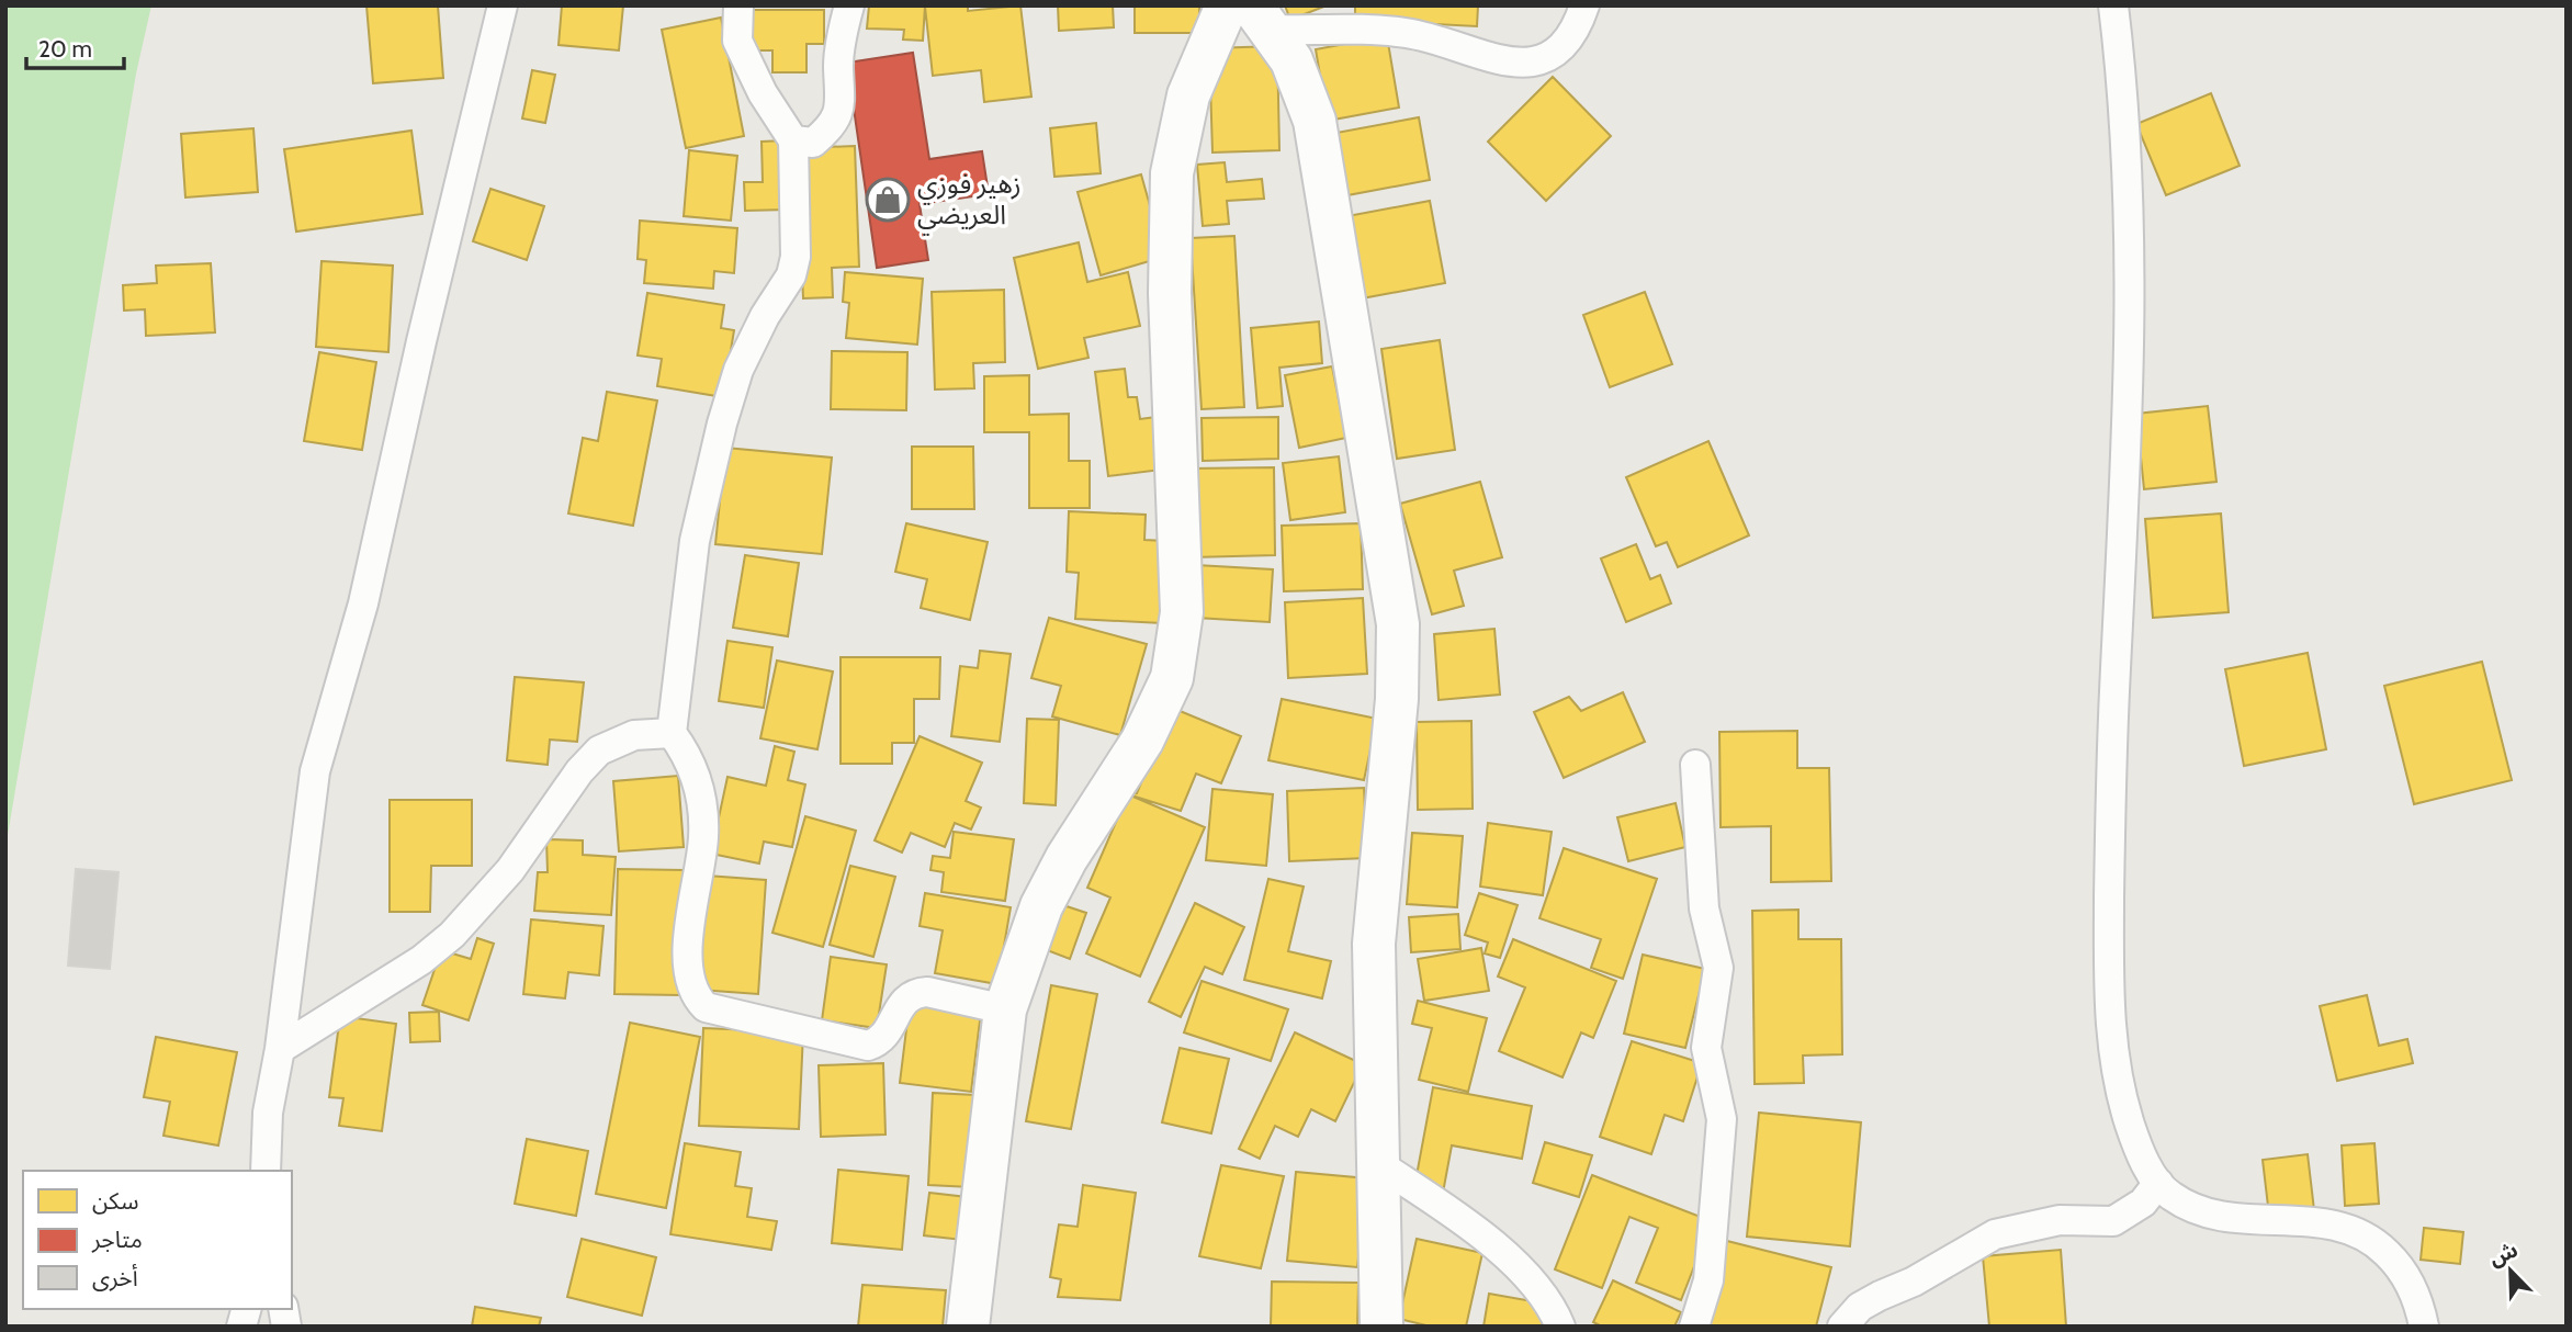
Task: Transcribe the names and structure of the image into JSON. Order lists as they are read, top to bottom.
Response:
{
  "places": {
    "shop": ["زهير فوزي العريضي"]
  },
  "legend": ["سكن", "متاجر", "أخرى"],
  "scale_bar": "20 m",
  "north": "top left"
}
